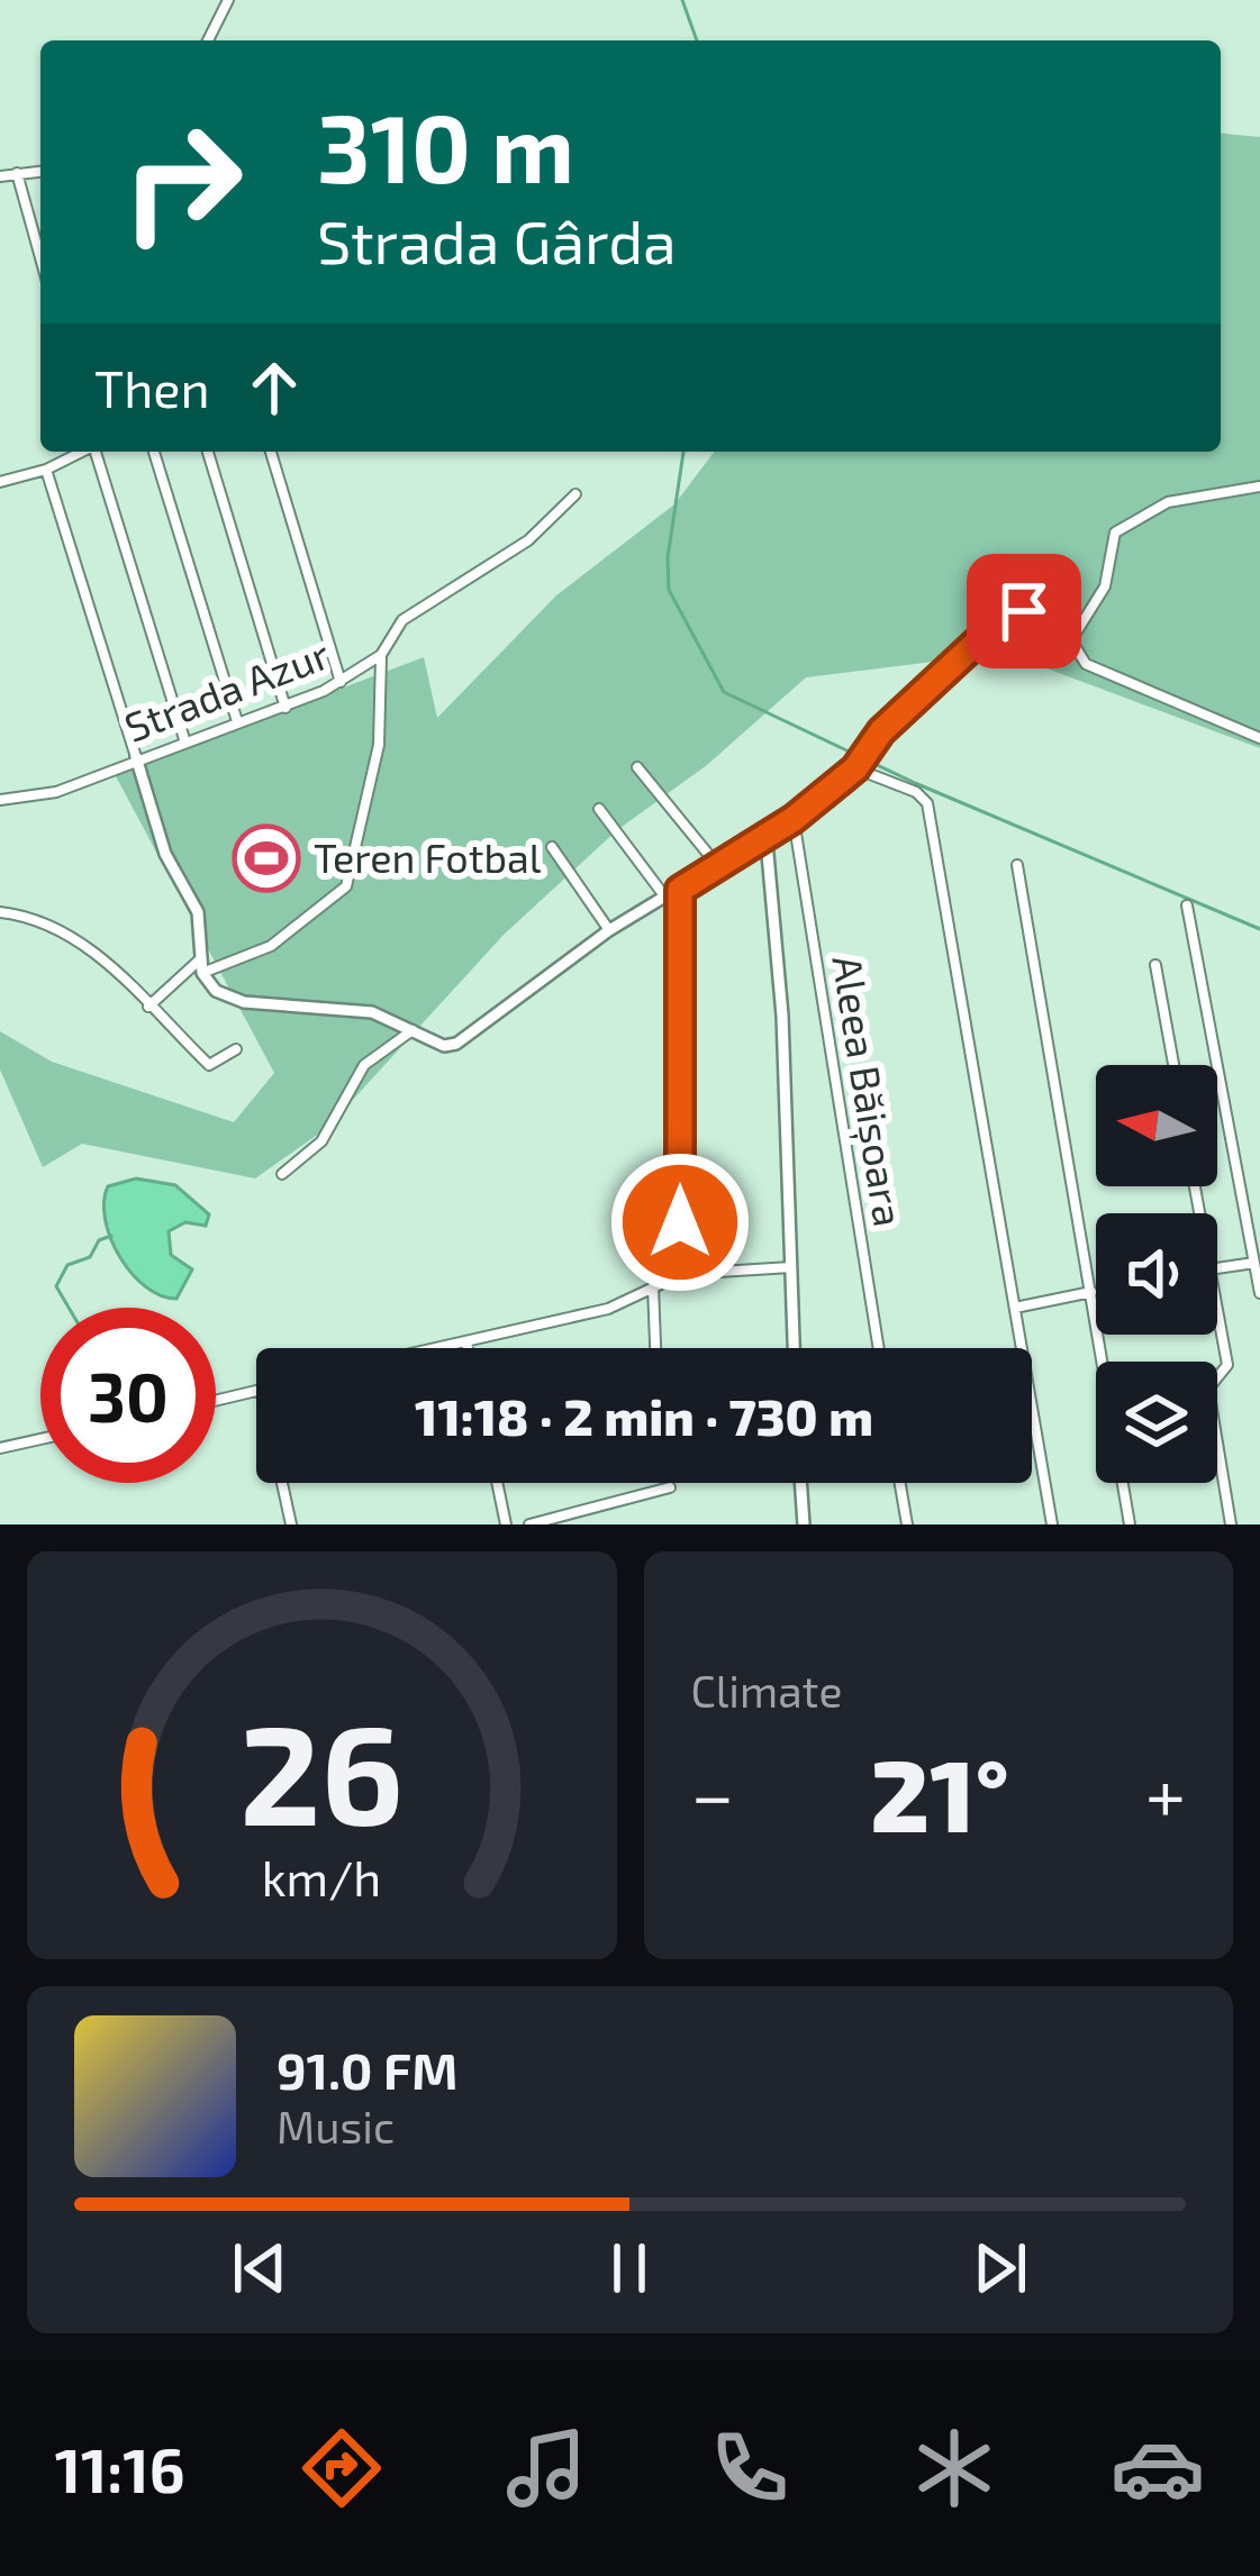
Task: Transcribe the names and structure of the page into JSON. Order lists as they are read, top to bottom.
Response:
{
  "streets": {
    "street": ["Strada Azur", "Aleea Băișoara"]
  },
  "places": {
    "sports": ["Teren Fotbal"]
  },
  "north": "left",
  "page": {
    "turn": ["310 m", "Strada Gârda"],
    "then": "Then",
    "limit": "30",
    "trip": "11:18 · 2 min · 730 m",
    "tile": "Climate",
    "heat": ["−", "21°", "+"],
    "song": ["91.0 FM", "Music"],
    "tabs": "11:16",
    "gauge": ["26", "km/h"]
  }
}
